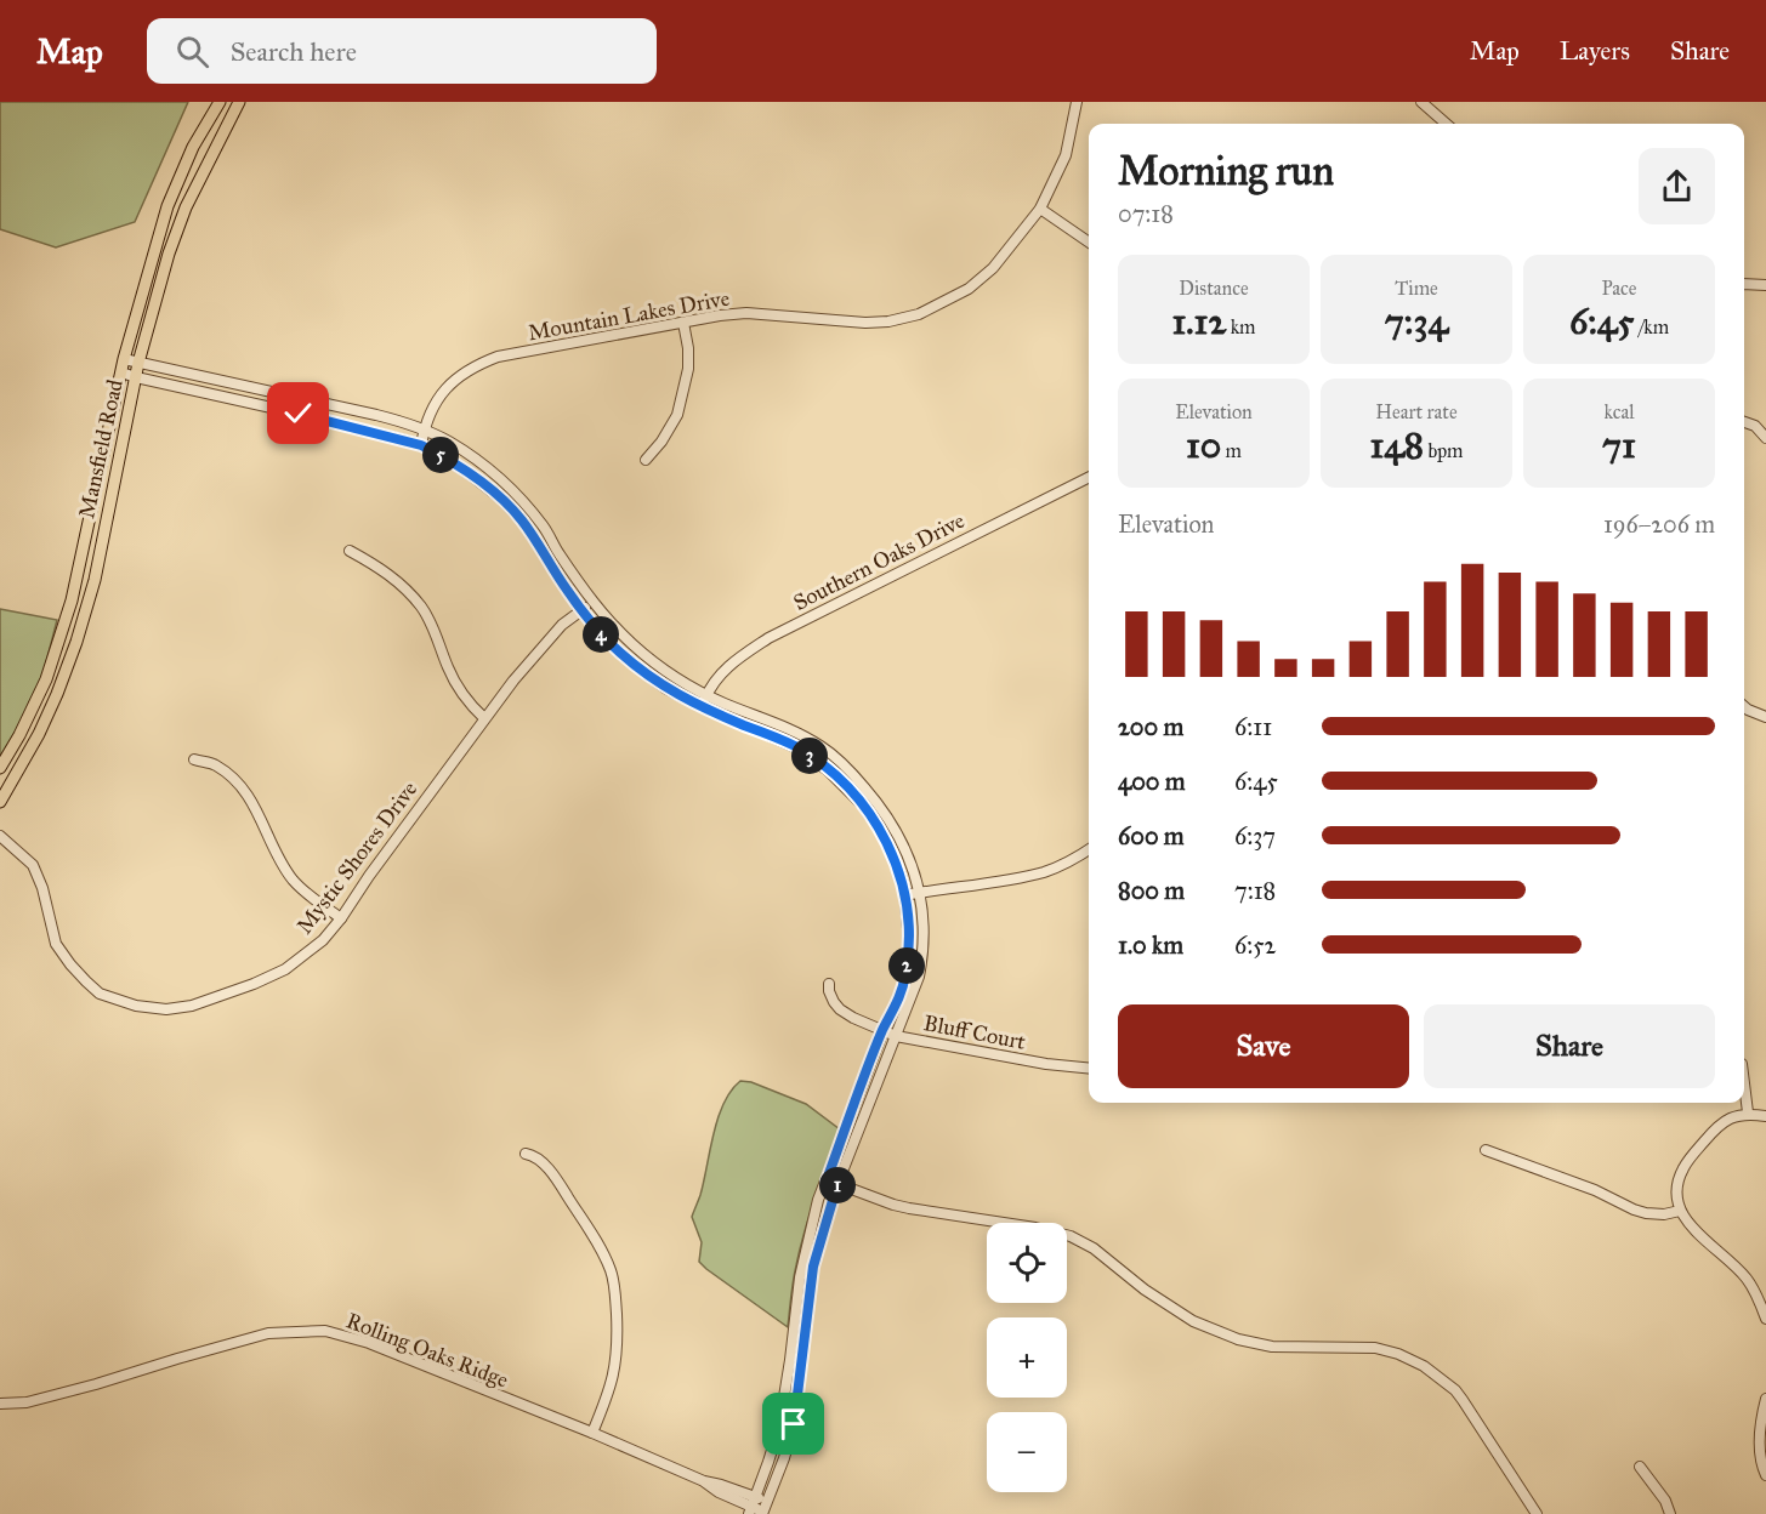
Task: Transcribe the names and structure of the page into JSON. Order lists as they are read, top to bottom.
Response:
{
  "streets": {
    "main road": ["Mansfield Road"],
    "street": [
      "Mountain Lakes Drive",
      "Southern Oaks Drive",
      "Mystic Shores Drive",
      "Bluff Court",
      "Rolling Oaks Ridge"
    ]
  },
  "page": {
    "header": "Map",
    "search": "Search here",
    "nav": ["Map", "Layers", "Share"],
    "heading": ["Morning run", "07:18"],
    "stats": [
      ["Distance", "1.12 km"],
      ["Time", "7:34"],
      ["Pace", "6:45 /km"],
      ["Elevation", "10 m"],
      ["Heart rate", "148 bpm"],
      ["kcal", "71"]
    ],
    "pins": [
      "5",
      "4",
      "3",
      "2",
      "1"
    ],
    "chart": ["Elevation", "196–206 m"],
    "list": [
      {
        "name": "200 m",
        "note": "6:11"
      },
      {
        "name": "400 m",
        "note": "6:45"
      },
      {
        "name": "600 m",
        "note": "6:37"
      },
      {
        "name": "800 m",
        "note": "7:18"
      },
      {
        "name": "1.0 km",
        "note": "6:52"
      }
    ],
    "buttons": ["Save", "Share"],
    "map_buttons": ["+", "−"]
  }
}
